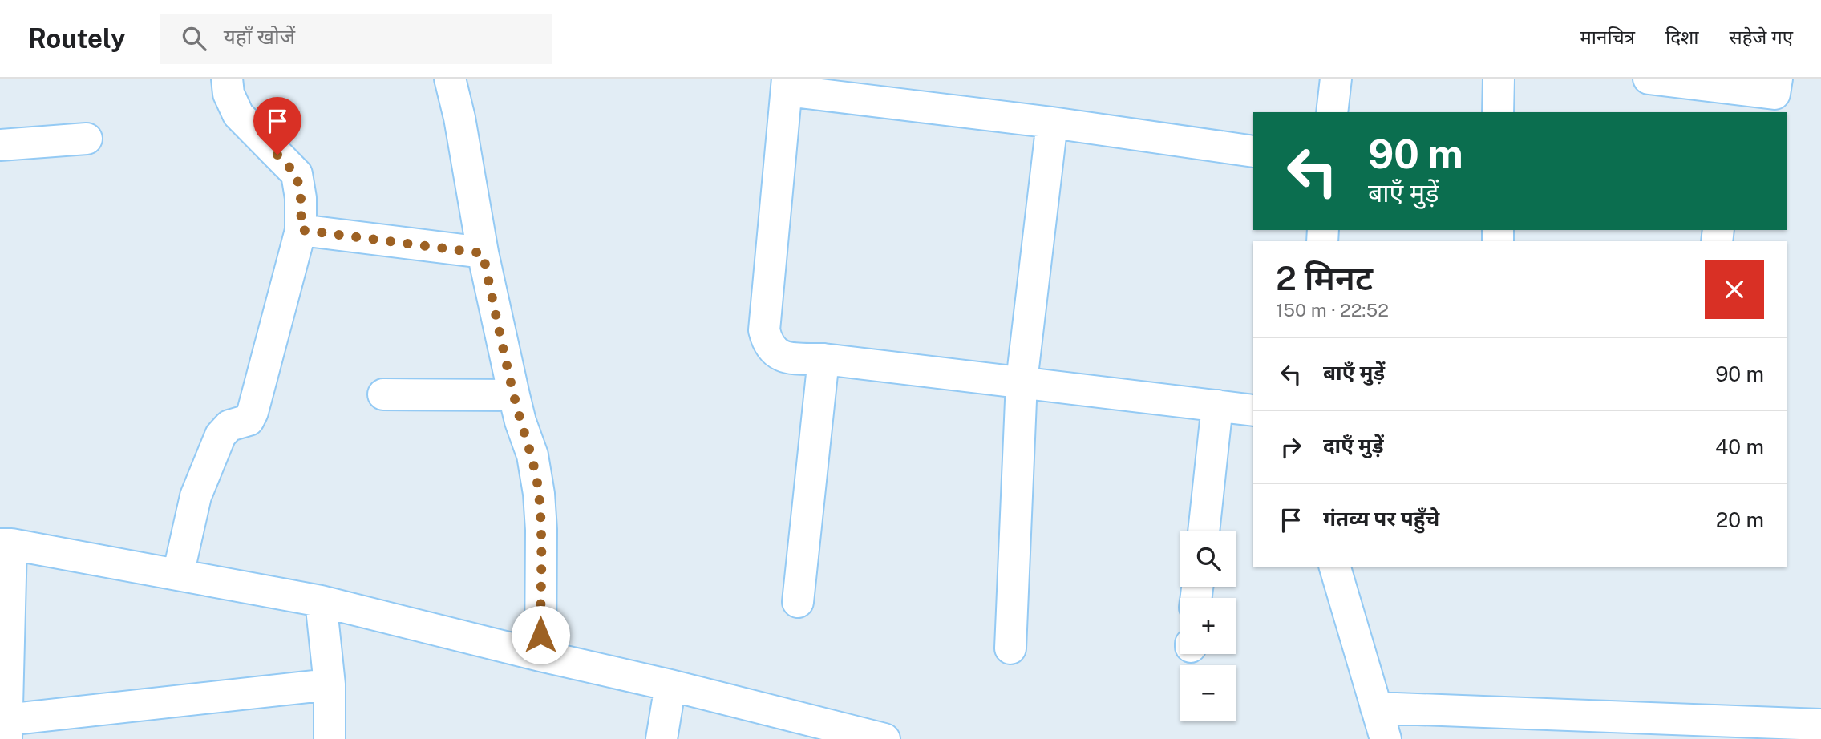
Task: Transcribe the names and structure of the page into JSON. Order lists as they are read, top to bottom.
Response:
{
  "page": {
    "header": "Routely",
    "search": "यहाँ खोजें",
    "nav": ["मानचित्र", "दिशा", "सहेजे गए"],
    "turn": ["90 m", "बाएँ मुड़ें"],
    "heading": ["2 मिनट", "150 m · 22:52"],
    "list": [
      {
        "name": "बाएँ मुड़ें",
        "value": "90 m"
      },
      {
        "name": "दाएँ मुड़ें",
        "value": "40 m"
      },
      {
        "name": "गंतव्य पर पहुँचे",
        "value": "20 m"
      }
    ],
    "map_buttons": ["+", "−"]
  }
}
